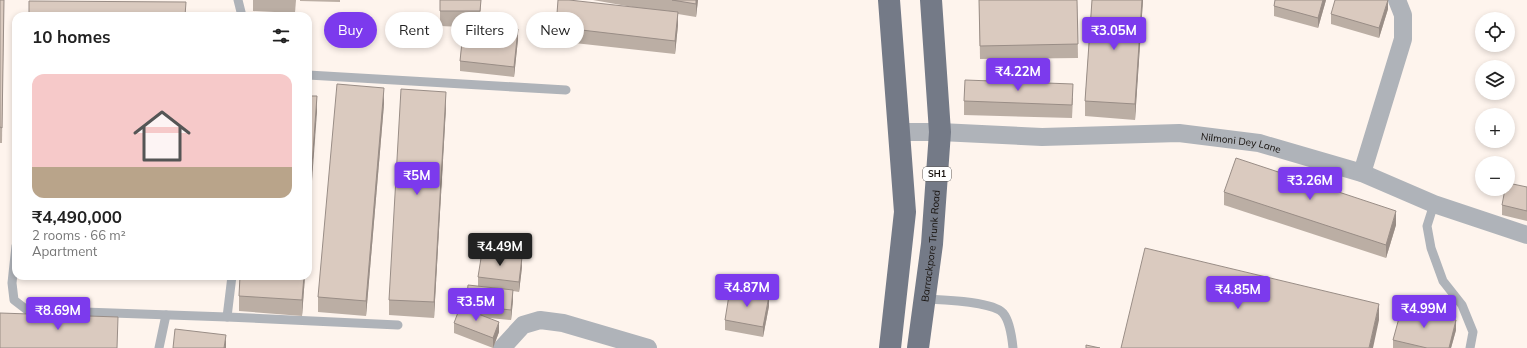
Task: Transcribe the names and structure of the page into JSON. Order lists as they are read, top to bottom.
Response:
{
  "streets": {
    "main road": ["SH1", "Barrackpore Trunk Road"],
    "street": ["Nilmoni Dey Lane"]
  },
  "crossings": [
    ["Nilmoni Dey Lane", "Barrackpore Trunk Road"]
  ],
  "page": {
    "map_buttons": ["+", "−"],
    "chip": [
      "Buy",
      "Rent",
      "Filters",
      "New"
    ],
    "heading": "10 homes",
    "price": [
      "₹3.05M",
      "₹4.22M",
      "₹5M",
      "₹3.26M",
      "₹4.49M",
      "₹4.87M",
      "₹4.85M",
      "₹3.5M",
      "₹4.99M",
      "₹8.69M"
    ],
    "list": [
      {
        "name": "₹4,490,000",
        "note": "2 rooms · 66 m² · Apartment"
      }
    ]
  }
}
